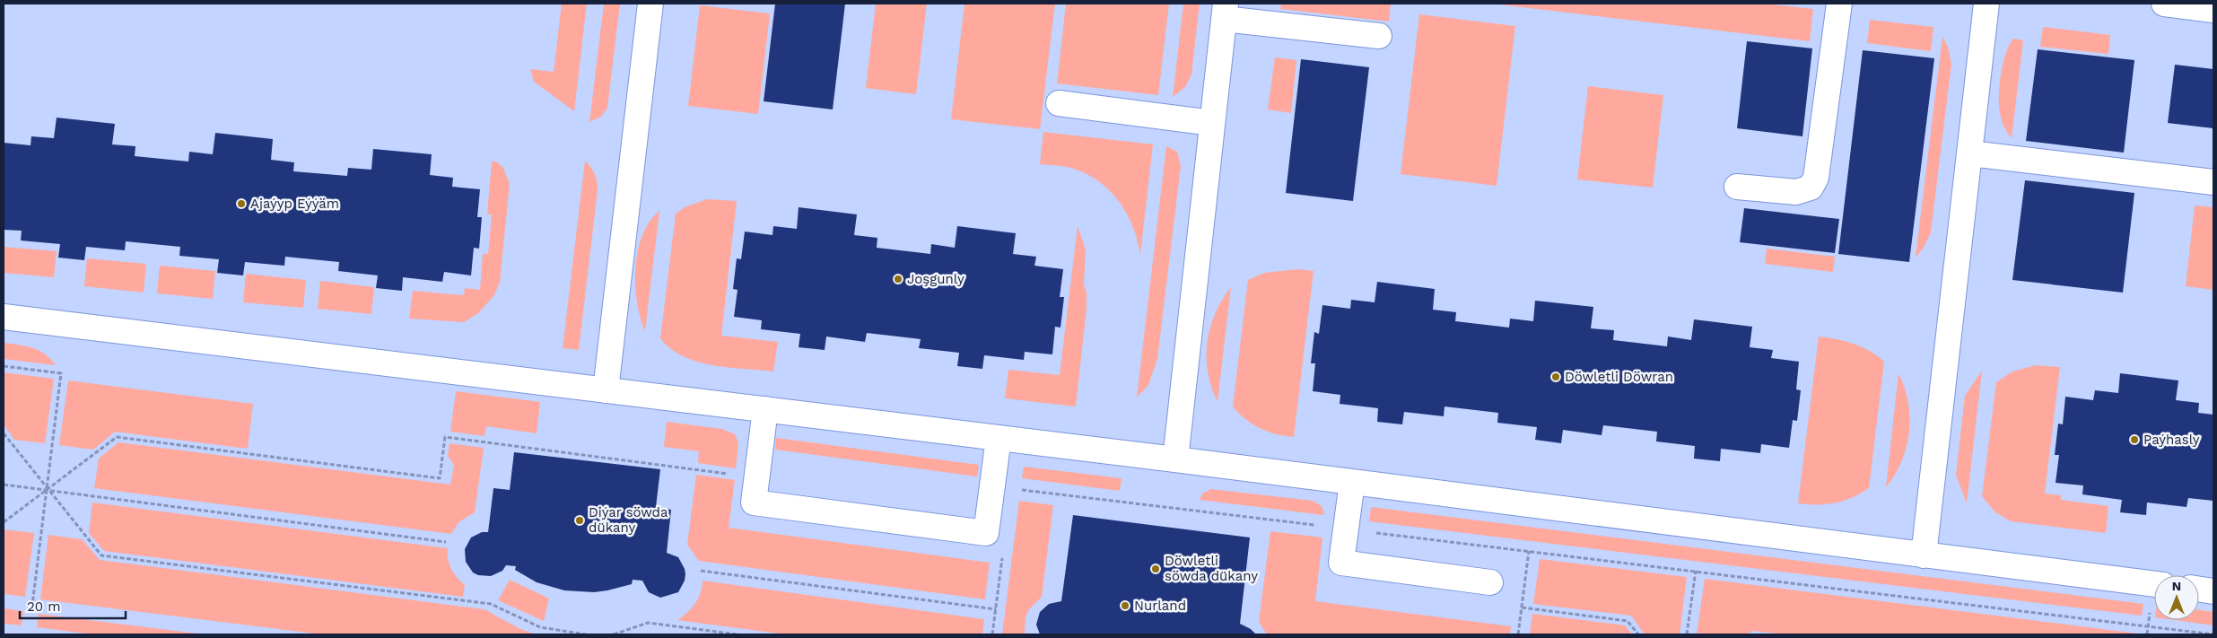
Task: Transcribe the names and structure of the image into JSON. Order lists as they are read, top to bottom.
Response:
{
  "places": [
    "Ajaýyp Eýýäm",
    "Joşgunly",
    "Döwletli Döwran",
    "Paýhasly",
    "Diýar söwda dükany",
    "Döwletli söwda dükany",
    "Nurland"
  ],
  "scale_bar": "20 m",
  "north": "top"
}
